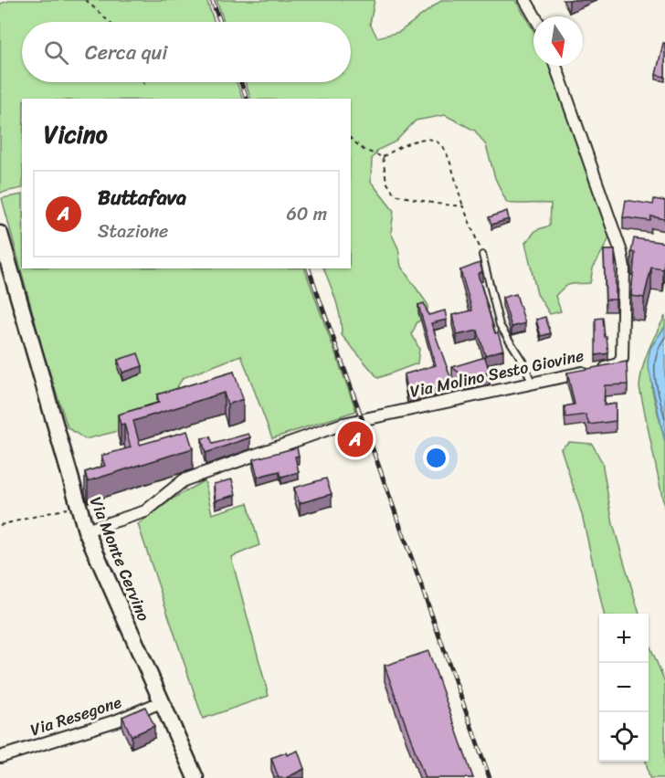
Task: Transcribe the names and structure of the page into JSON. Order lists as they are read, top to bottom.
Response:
{
  "streets": {
    "street": ["Via Molino Sesto Giovine", "Via Monte Cervino", "Via Resegone"]
  },
  "crossings": [
    ["Via Molino Sesto Giovine", "Via Monte Cervino"],
    ["Via Monte Cervino", "Via Resegone"]
  ],
  "north": "bottom",
  "page": {
    "search": "Cerca qui",
    "heading": "Vicino",
    "list": [
      {
        "mark": "A",
        "name": "Buttafava",
        "note": "Stazione",
        "value": "60 m"
      }
    ],
    "pins": "A",
    "map_buttons": ["+", "−"]
  }
}
